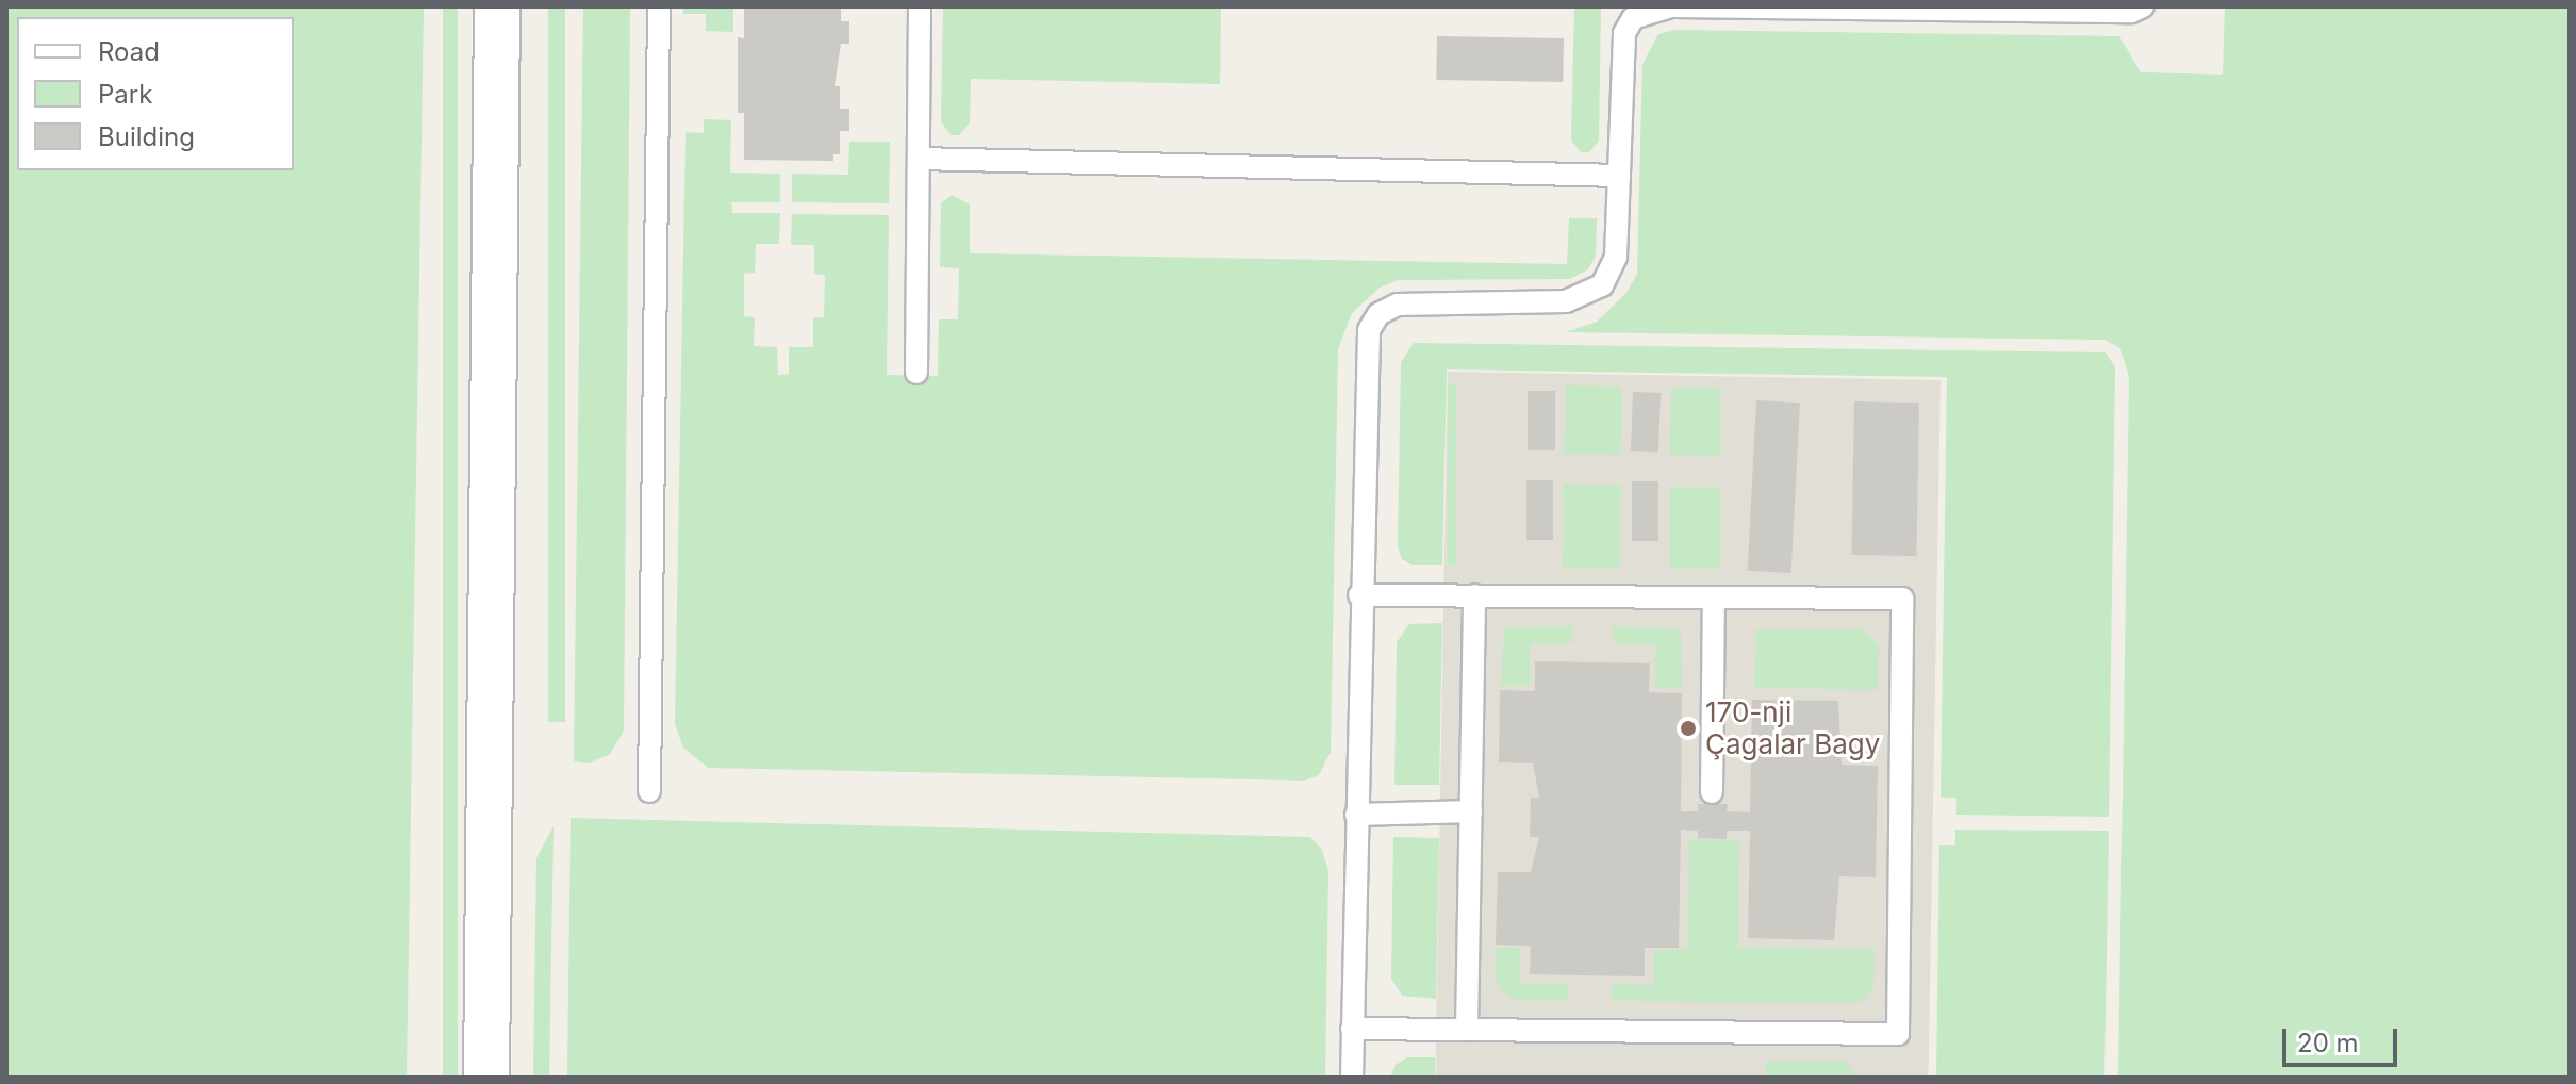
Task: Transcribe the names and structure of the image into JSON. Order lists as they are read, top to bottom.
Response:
{
  "places": ["170-nji Çagalar Bagy"],
  "legend": ["Road", "Park", "Building"],
  "scale_bar": "20 m"
}
